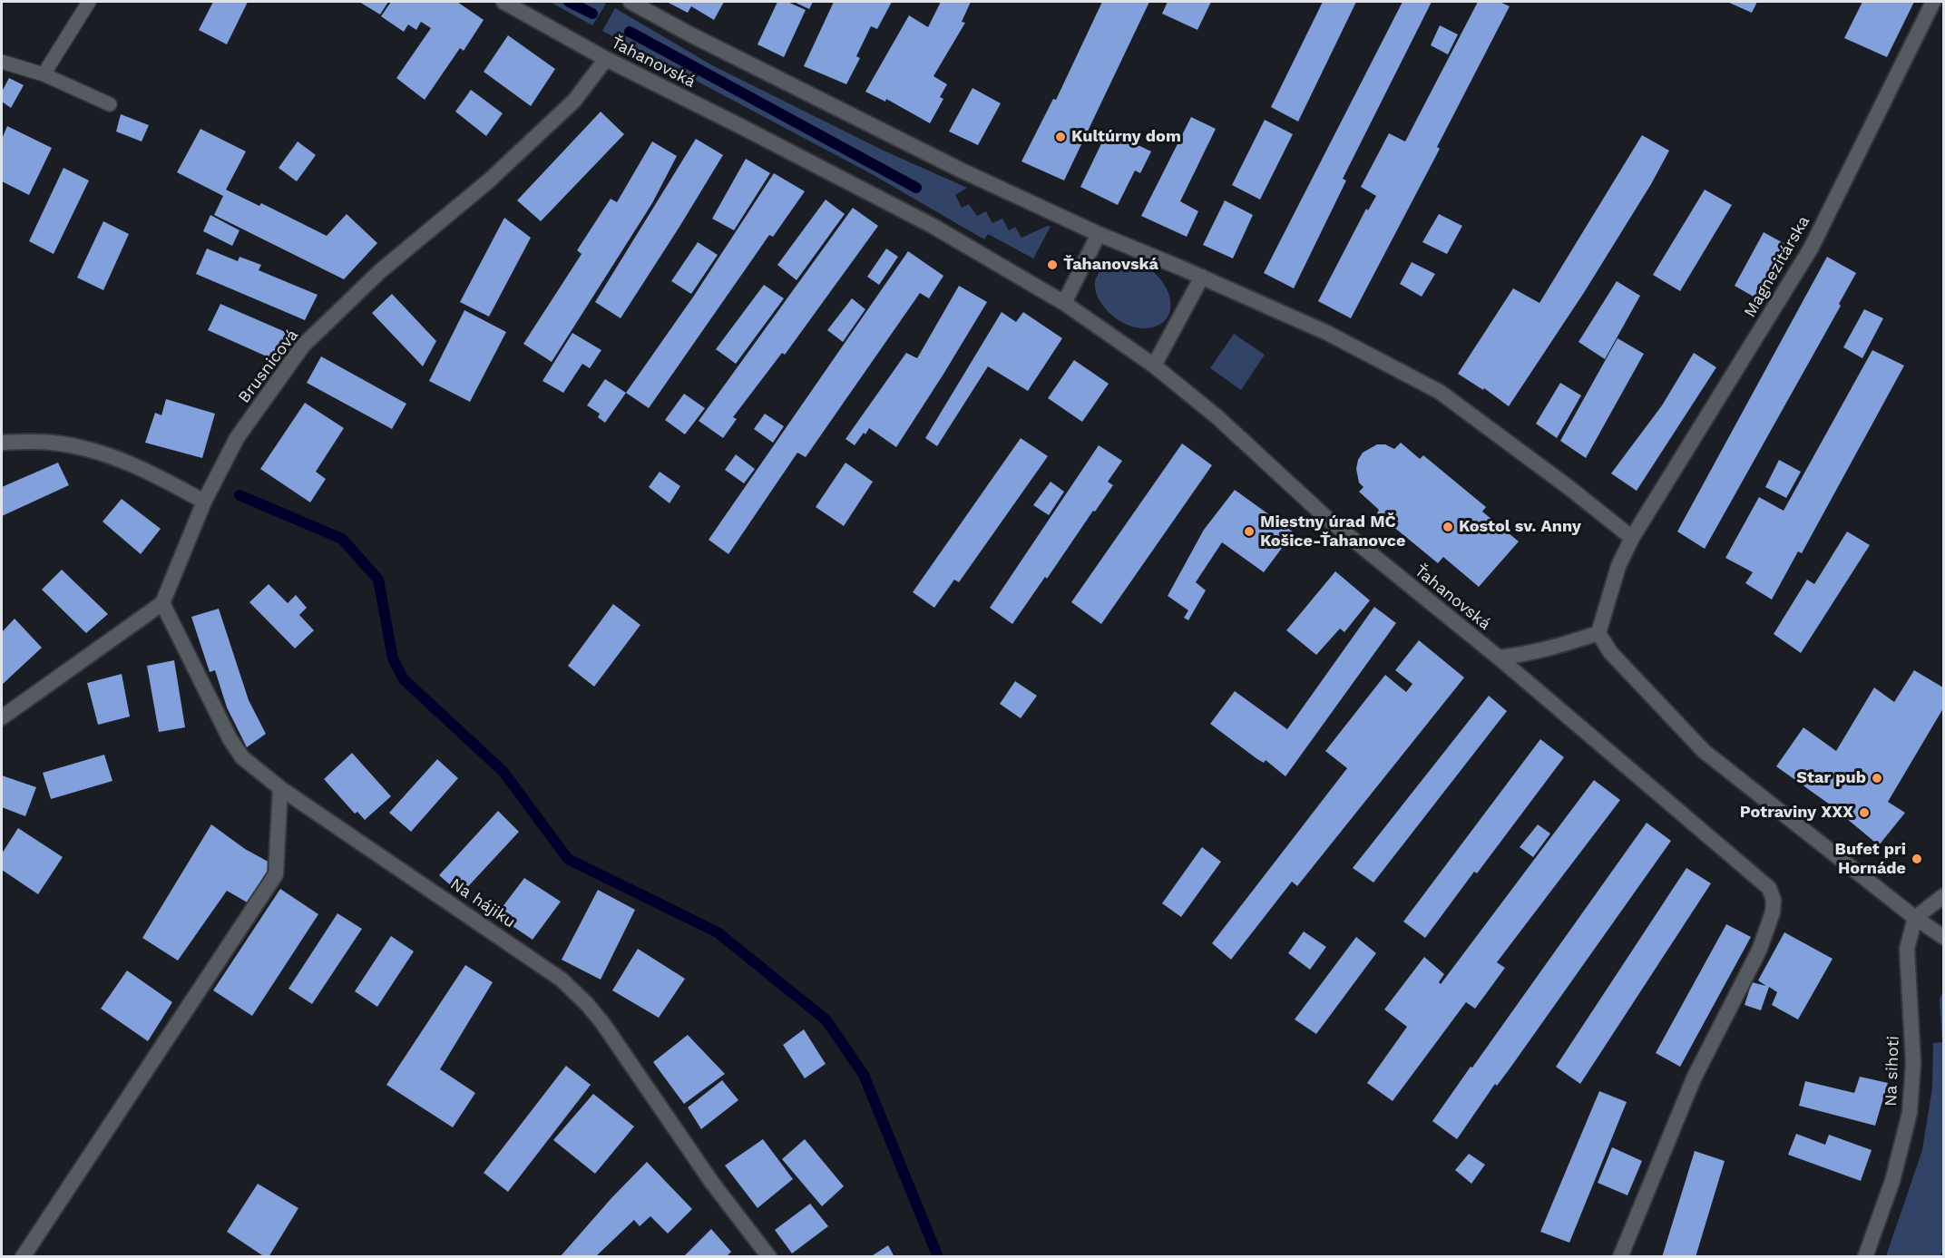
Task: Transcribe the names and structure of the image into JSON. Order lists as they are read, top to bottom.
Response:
{
  "streets": {
    "street": [
      "Ťahanovská",
      "Magnezitárska",
      "Brusnicová",
      "Na hájiku",
      "Na sihoti"
    ]
  },
  "crossings": [
    ["Ťahanovská", "Brusnicová"],
    ["Brusnicová", "Na hájiku"]
  ],
  "places": [
    "Kultúrny dom",
    "Ťahanovská",
    "Kostol sv. Anny",
    "Miestny úrad MČ Košice-Ťahanovce",
    "Star pub",
    "Potraviny XXX",
    "Bufet pri Hornáde"
  ]
}
